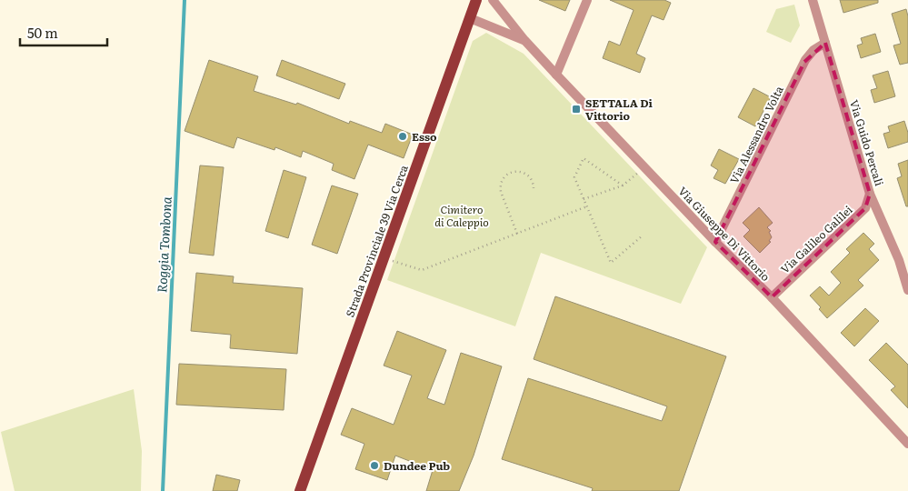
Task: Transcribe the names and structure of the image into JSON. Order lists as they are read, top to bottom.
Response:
{
  "streets": {
    "main road": ["Strada Provinciale 39 Via Cerca"],
    "street": [
      "Via Alessandro Volta",
      "Via Guido Percali",
      "Via Giuseppe Di Vittorio",
      "Via Galileo Galilei"
    ]
  },
  "crossings": [
    ["Via Alessandro Volta", "Via Guido Percali"],
    ["Via Alessandro Volta", "Via Giuseppe Di Vittorio"],
    ["Via Guido Percali", "Via Galileo Galilei"],
    ["Via Giuseppe Di Vittorio", "Via Galileo Galilei"],
    ["Via Giuseppe Di Vittorio", "Strada Provinciale 39 Via Cerca"]
  ],
  "water": ["Roggia Tombona"],
  "parks": ["Cimitero di Caleppio"],
  "places": {
    "transit": ["SETTALA Di Vittorio"],
    "other": ["Esso", "Dundee Pub"]
  },
  "scale_bar": "50 m"
}
